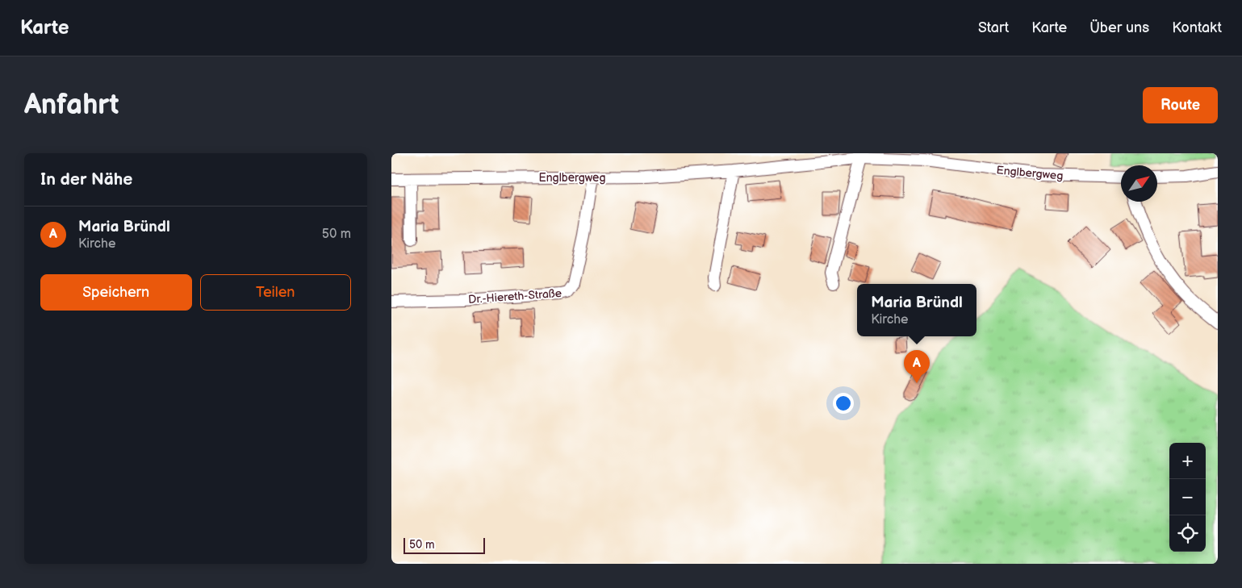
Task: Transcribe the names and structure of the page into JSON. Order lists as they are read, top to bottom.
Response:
{
  "streets": {
    "street": ["Englbergweg", "Dr.-Hiereth-Straße"]
  },
  "crossings": [
    ["Englbergweg", "Dr.-Hiereth-Straße"]
  ],
  "scale_bar": "50 m",
  "north": "top right",
  "page": {
    "header": "Karte",
    "nav": [
      "Start",
      "Karte",
      "Über uns",
      "Kontakt"
    ],
    "buttons": [
      "Route",
      ["Speichern", "Teilen"]
    ],
    "title": "Anfahrt",
    "heading": "In der Nähe",
    "list": [
      {
        "mark": "A",
        "name": "Maria Bründl",
        "note": "Kirche",
        "value": "50 m"
      }
    ],
    "popup": ["Maria Bründl", "Kirche"],
    "pins": "A",
    "map_buttons": ["+", "−"],
    "scale": "50 m"
  }
}
